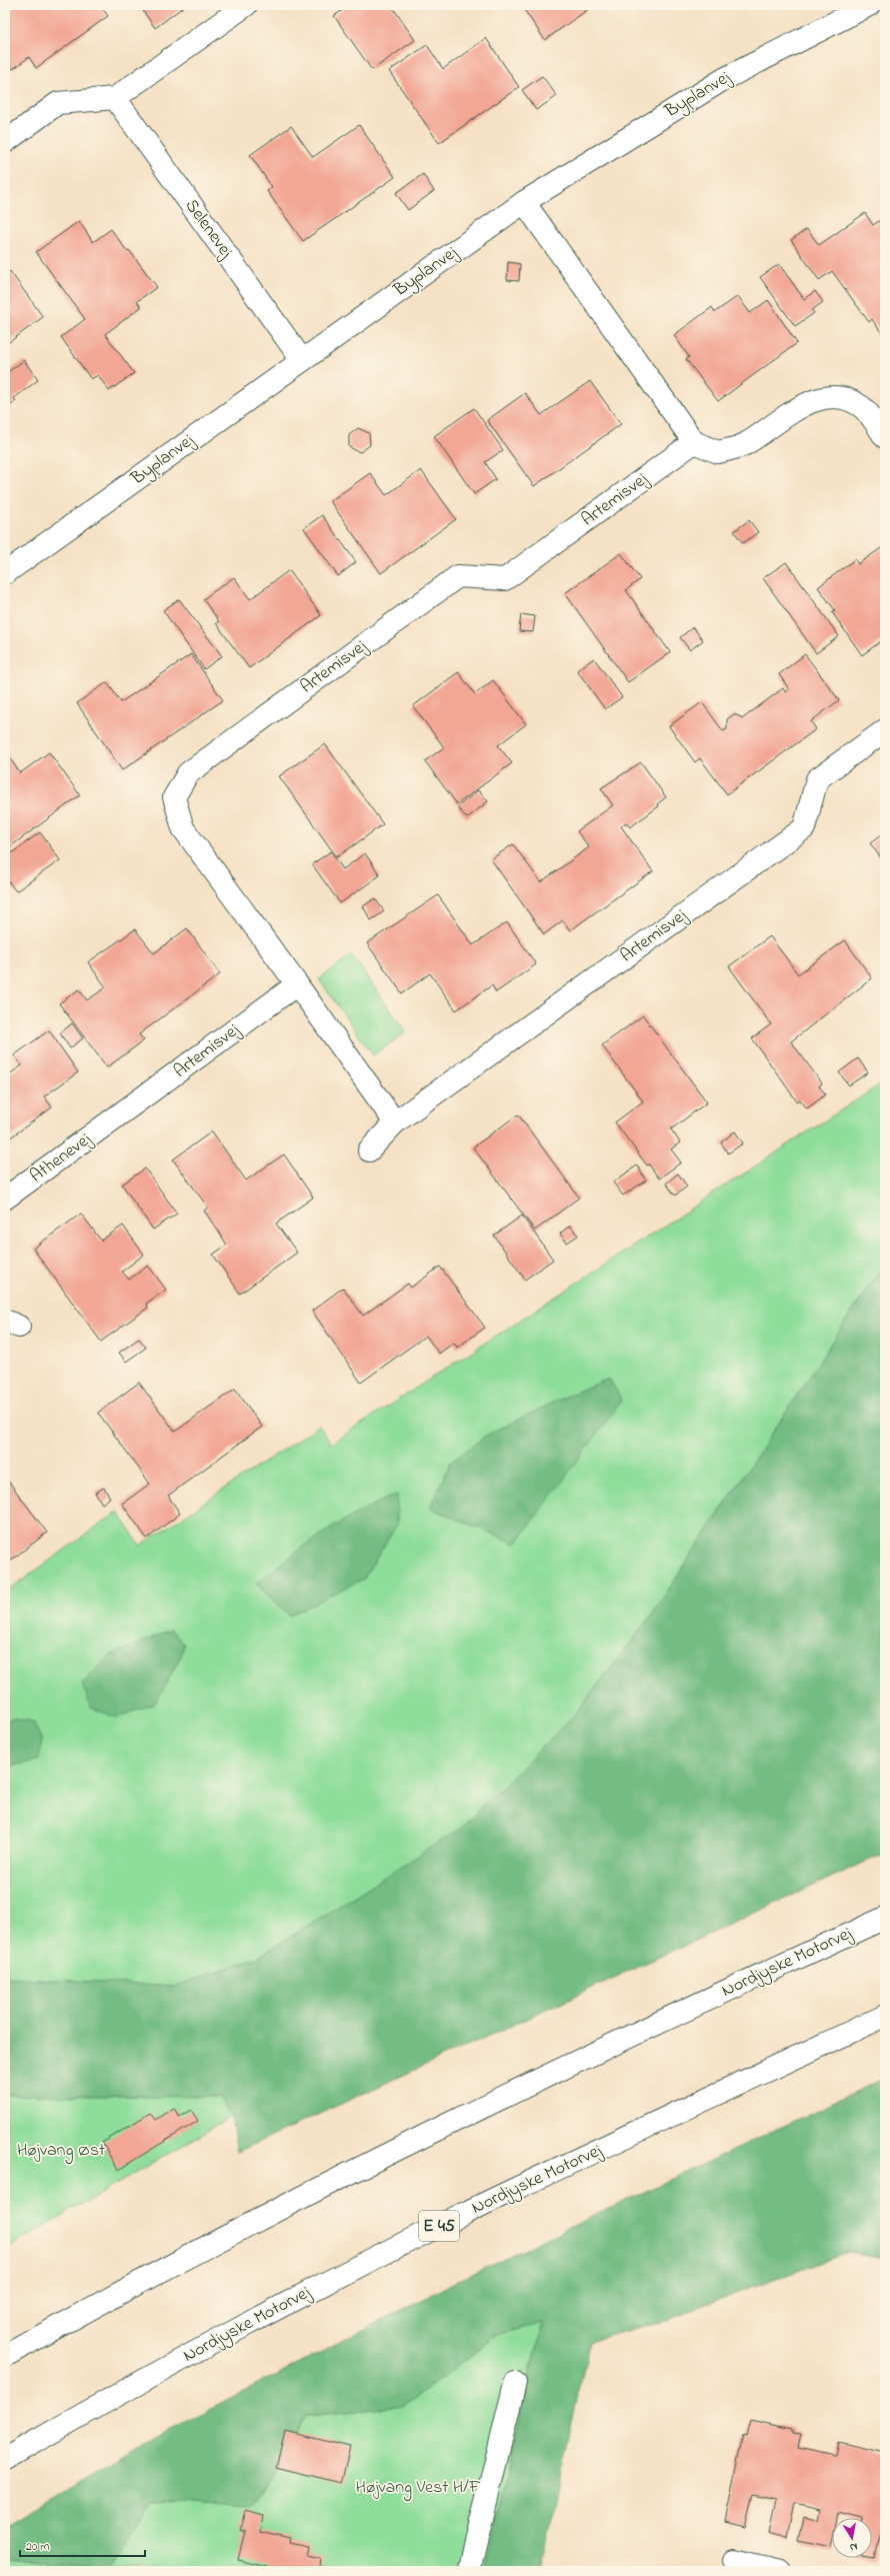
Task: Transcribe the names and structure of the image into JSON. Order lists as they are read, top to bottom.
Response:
{
  "streets": {
    "main road": [
      "Byplanvej",
      "Selenevej",
      "Artemisvej",
      "Athenevej",
      "Nordjyske Motorvej",
      "E 45"
    ]
  },
  "crossings": [
    ["Byplanvej", "Selenevej"],
    ["Artemisvej", "Athenevej"]
  ],
  "parks": ["Højvang Øst", "Højvang Vest H/F"],
  "scale_bar": "20 m",
  "north": "bottom"
}
